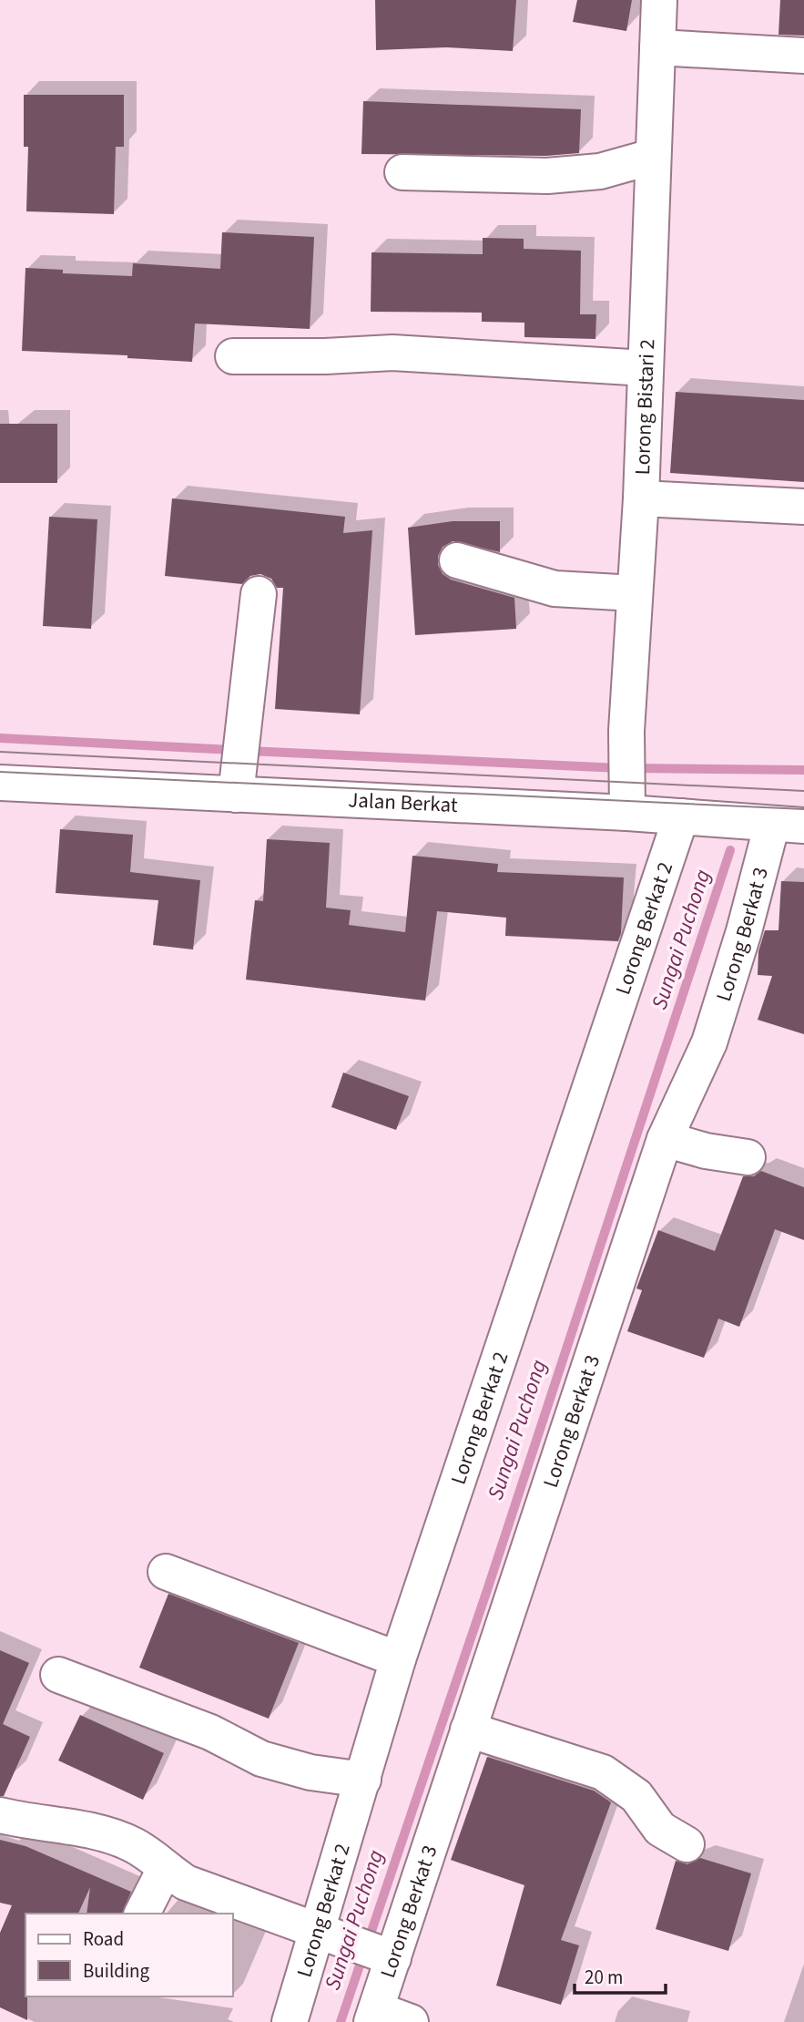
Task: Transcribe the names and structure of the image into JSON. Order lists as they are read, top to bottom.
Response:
{
  "streets": {
    "street": [
      "Lorong Bistari 2",
      "Jalan Berkat",
      "Lorong Berkat 2",
      "Lorong Berkat 3"
    ]
  },
  "crossings": [
    ["Lorong Bistari 2", "Jalan Berkat"],
    ["Jalan Berkat", "Lorong Berkat 2"],
    ["Jalan Berkat", "Lorong Berkat 3"]
  ],
  "water": ["Sungai Puchong"],
  "legend": ["Road", "Building"],
  "scale_bar": "20 m"
}
